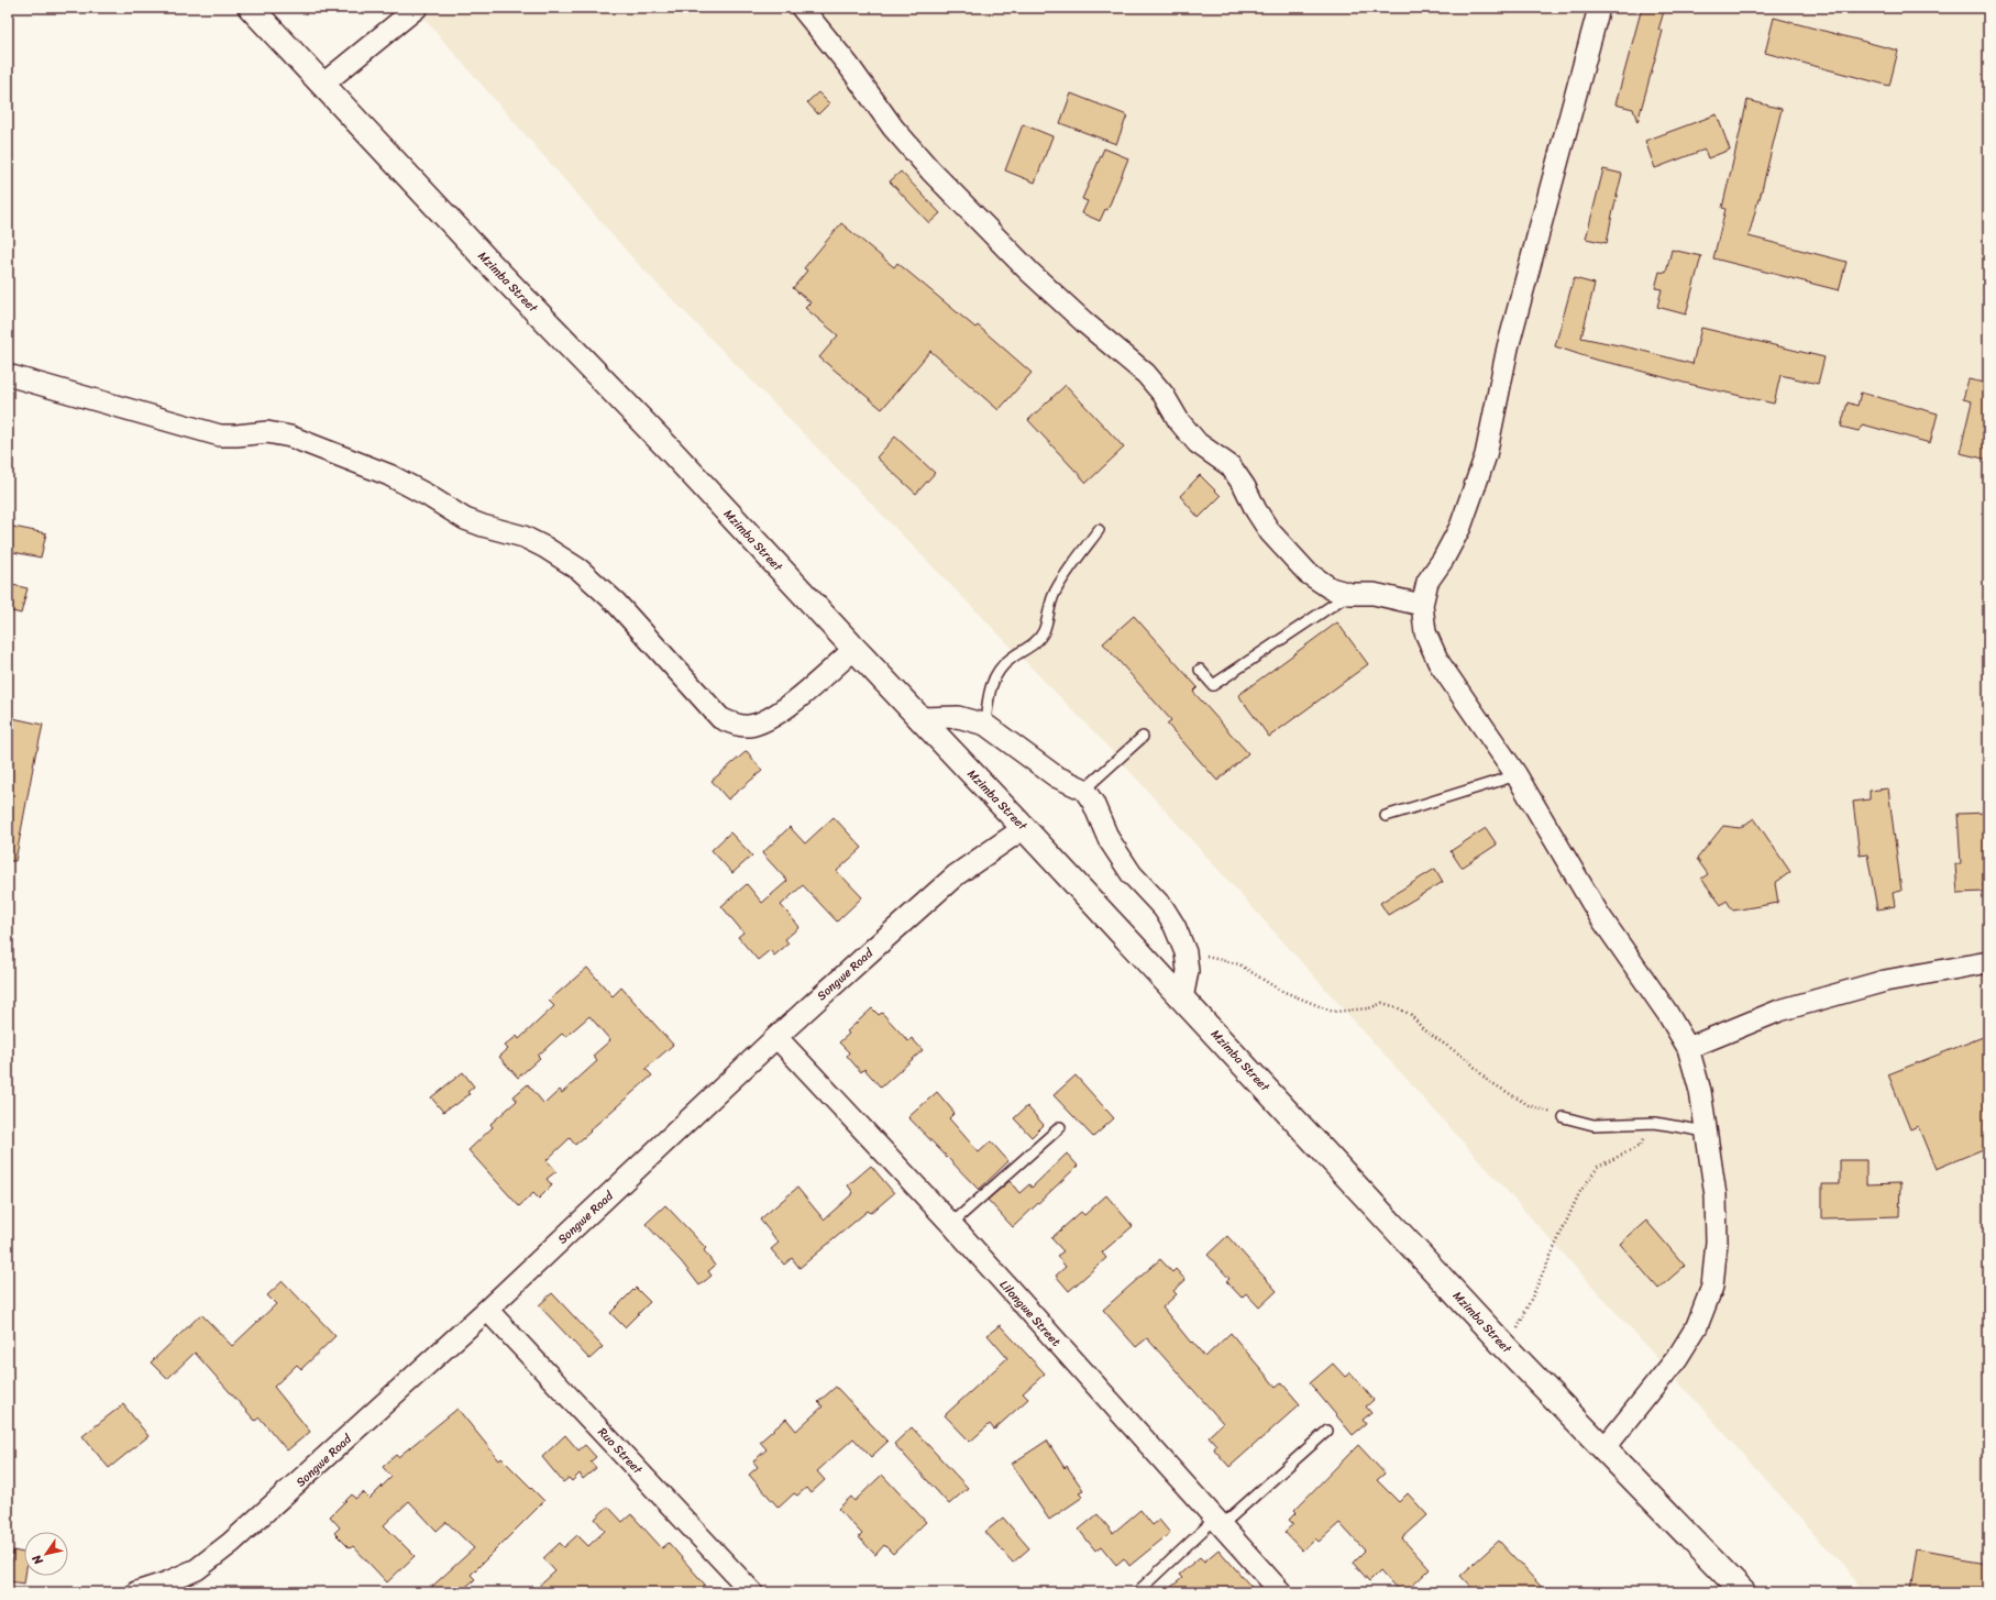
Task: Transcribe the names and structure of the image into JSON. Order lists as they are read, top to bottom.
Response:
{
  "streets": {
    "main road": ["Mzimba Street"],
    "street": ["Songwe Road", "Lilongwe Street", "Ruo Street"]
  },
  "crossings": [
    ["Mzimba Street", "Songwe Road"],
    ["Songwe Road", "Lilongwe Street"],
    ["Songwe Road", "Ruo Street"]
  ],
  "north": "bottom left"
}
